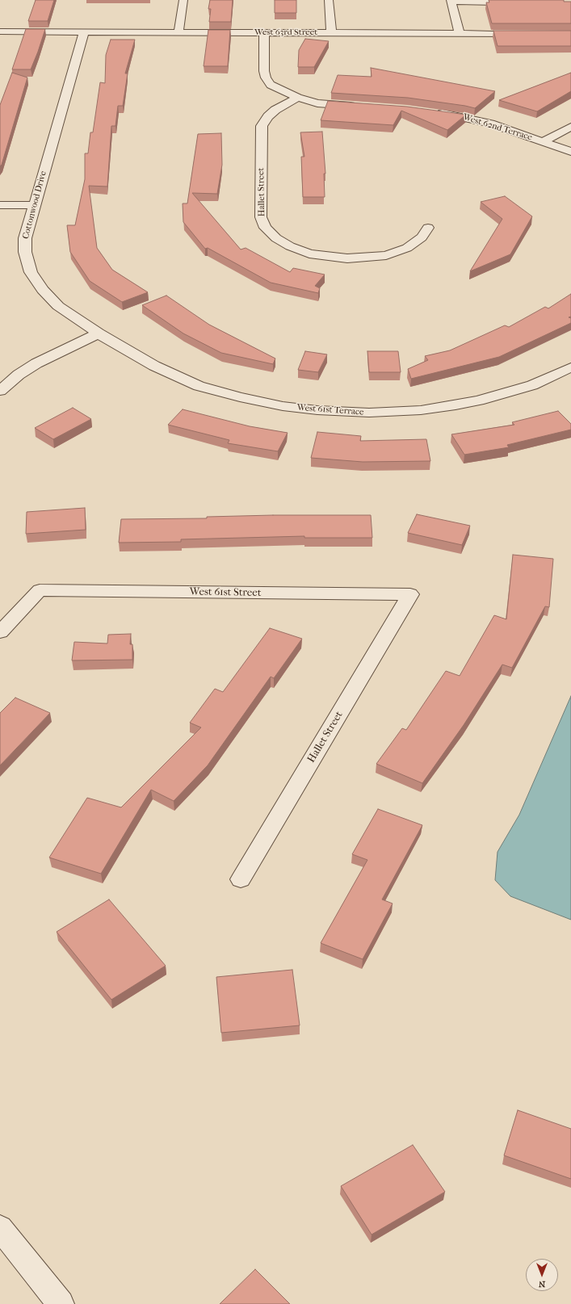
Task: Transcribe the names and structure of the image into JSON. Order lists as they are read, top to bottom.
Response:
{
  "streets": {
    "street": [
      "West 63rd Street",
      "West 62nd Terrace",
      "Hallet Street",
      "Cottonwood Drive",
      "West 61st Terrace",
      "West 61st Street"
    ]
  },
  "crossings": [
    ["West 63rd Street", "Cottonwood Drive"],
    ["Hallet Street", "West 61st Street"],
    ["Cottonwood Drive", "West 61st Terrace"]
  ],
  "north": "bottom"
}
